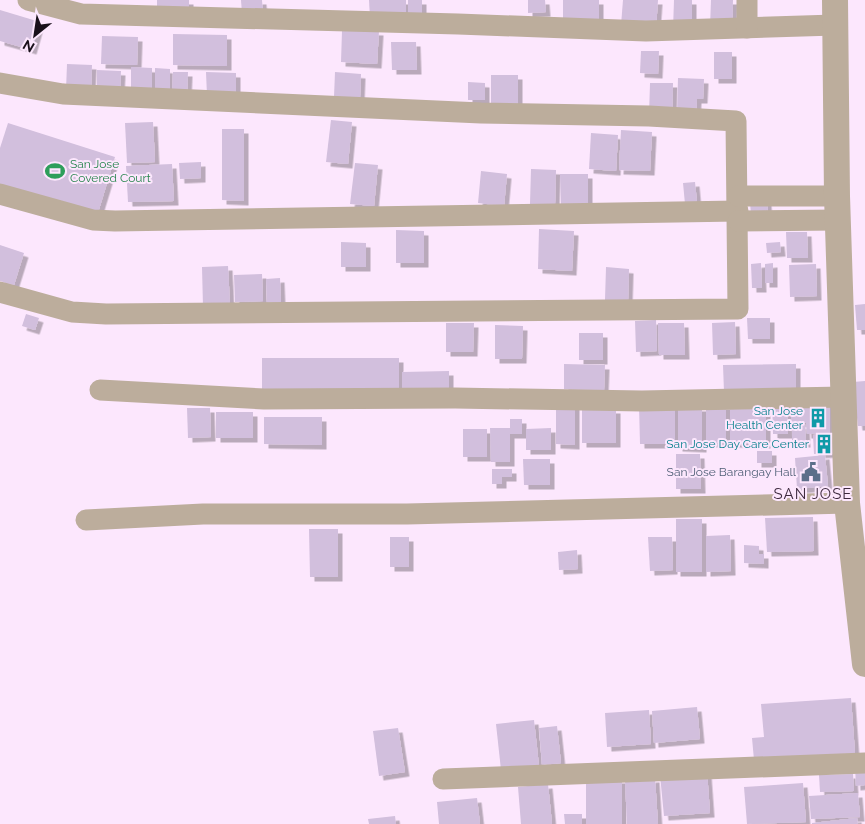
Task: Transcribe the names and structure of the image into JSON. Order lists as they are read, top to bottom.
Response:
{
  "districts": ["SAN JOSE"],
  "places": {
    "sports": ["San Jose Covered Court"],
    "building": ["San Jose Health Center", "San Jose Day Care Center"],
    "public building": ["San Jose Barangay Hall"]
  },
  "north": "bottom left"
}
